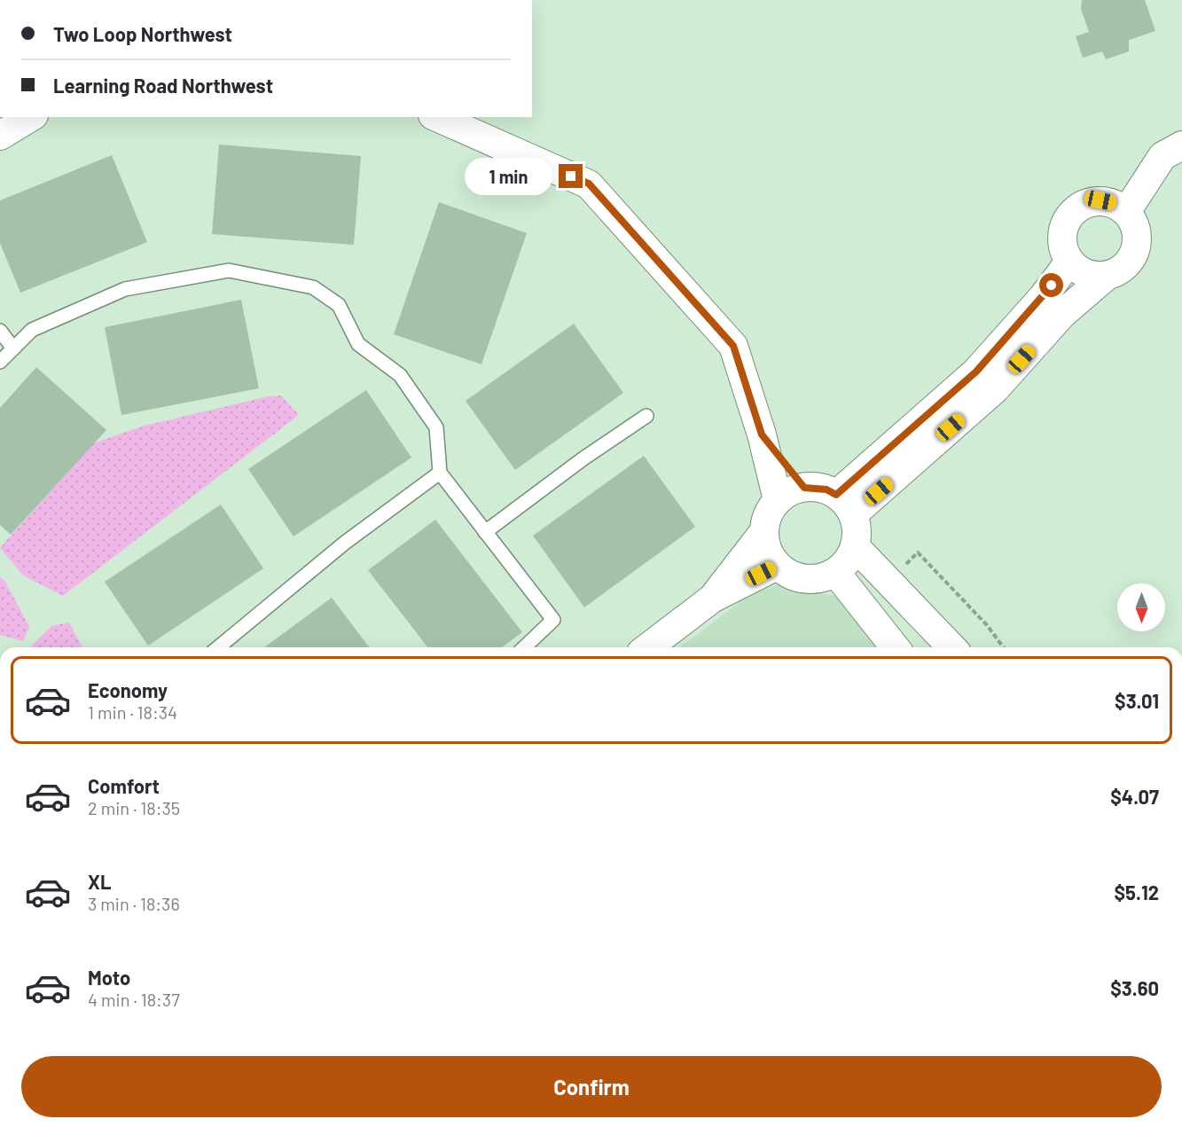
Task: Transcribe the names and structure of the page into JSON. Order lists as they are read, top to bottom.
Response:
{
  "north": "bottom",
  "page": {
    "banner": ["Two Loop Northwest", "Learning Road Northwest"],
    "bubble": "1 min",
    "list": [
      {
        "name": "Economy",
        "note": "1 min · 18:34",
        "value": "$3.01"
      },
      {
        "name": "Comfort",
        "note": "2 min · 18:35",
        "value": "$4.07"
      },
      {
        "name": "XL",
        "note": "3 min · 18:36",
        "value": "$5.12"
      },
      {
        "name": "Moto",
        "note": "4 min · 18:37",
        "value": "$3.60"
      }
    ],
    "buttons": "Confirm"
  }
}
